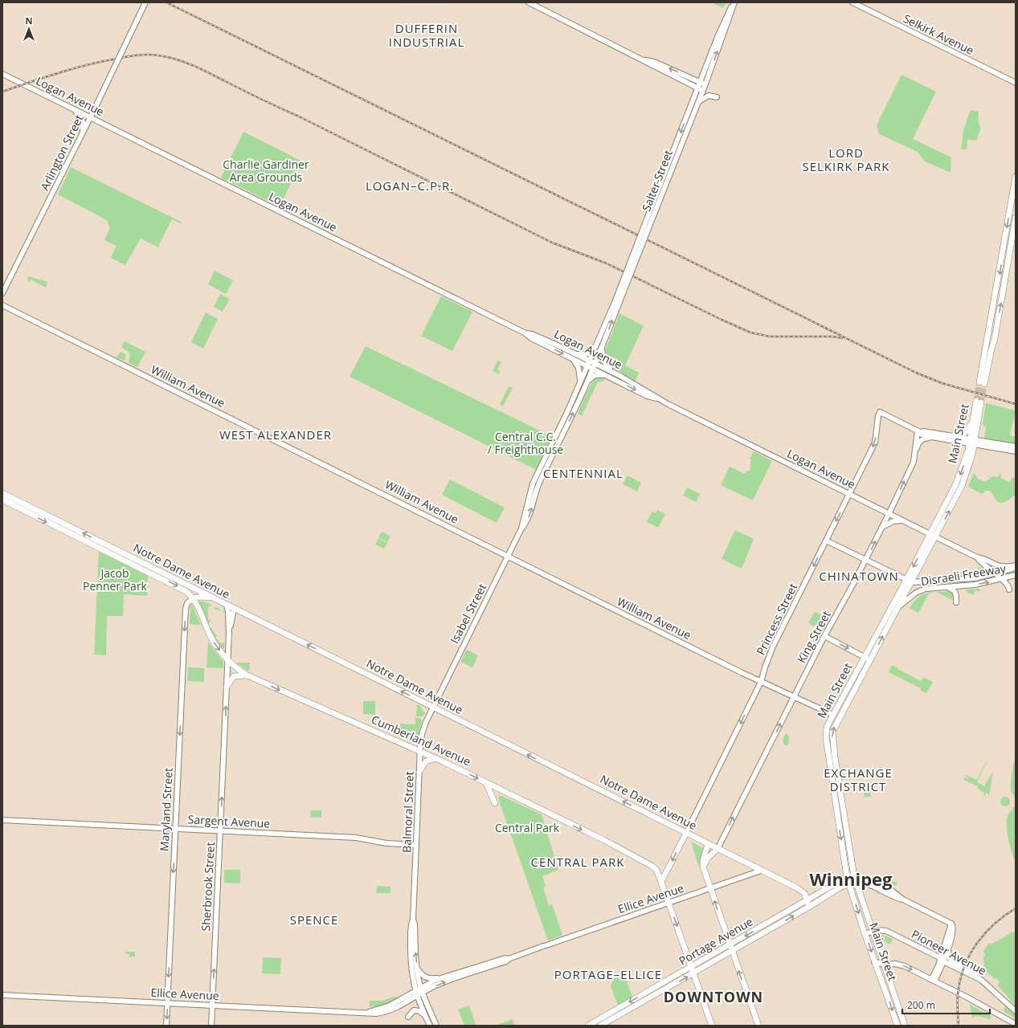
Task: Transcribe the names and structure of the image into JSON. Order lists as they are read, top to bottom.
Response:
{
  "streets": {
    "main road": [
      "Selkirk Avenue",
      "Logan Avenue",
      "Arlington Street",
      "Salter Street",
      "William Avenue",
      "Main Street",
      "Notre Dame Avenue",
      "Disraeli Freeway",
      "Isabel Street",
      "Princess Street",
      "King Street",
      "Cumberland Avenue",
      "Maryland Street",
      "Balmoral Street",
      "Sargent Avenue",
      "Sherbrook Street",
      "Ellice Avenue",
      "Portage Avenue",
      "Pioneer Avenue"
    ]
  },
  "crossings": [
    ["Logan Avenue", "Arlington Street"],
    ["Logan Avenue", "Salter Street"],
    ["Logan Avenue", "Main Street"],
    ["Logan Avenue", "Disraeli Freeway"],
    ["Logan Avenue", "Isabel Street"],
    ["Logan Avenue", "Princess Street"],
    ["Logan Avenue", "King Street"],
    ["Salter Street", "Isabel Street"],
    ["William Avenue", "Main Street"],
    ["William Avenue", "Isabel Street"],
    ["William Avenue", "Princess Street"],
    ["William Avenue", "King Street"],
    ["Main Street", "Disraeli Freeway"],
    ["Main Street", "Portage Avenue"],
    ["Main Street", "Pioneer Avenue"],
    ["Notre Dame Avenue", "Isabel Street"],
    ["Notre Dame Avenue", "Princess Street"],
    ["Notre Dame Avenue", "King Street"],
    ["Notre Dame Avenue", "Cumberland Avenue"],
    ["Notre Dame Avenue", "Maryland Street"],
    ["Notre Dame Avenue", "Balmoral Street"],
    ["Notre Dame Avenue", "Sherbrook Street"],
    ["Notre Dame Avenue", "Ellice Avenue"],
    ["Notre Dame Avenue", "Portage Avenue"],
    ["Isabel Street", "Balmoral Street"],
    ["Princess Street", "King Street"],
    ["Cumberland Avenue", "Maryland Street"],
    ["Cumberland Avenue", "Balmoral Street"],
    ["Cumberland Avenue", "Sherbrook Street"],
    ["Cumberland Avenue", "Ellice Avenue"],
    ["Cumberland Avenue", "Portage Avenue"],
    ["Maryland Street", "Sargent Avenue"],
    ["Maryland Street", "Ellice Avenue"],
    ["Balmoral Street", "Sargent Avenue"],
    ["Balmoral Street", "Ellice Avenue"],
    ["Sargent Avenue", "Sherbrook Street"],
    ["Sherbrook Street", "Ellice Avenue"]
  ],
  "one_way": [
    "Princess Street",
    "King Street",
    "Cumberland Avenue",
    "Maryland Street",
    "Sherbrook Street"
  ],
  "districts": [
    "DUFFERIN INDUSTRIAL",
    "LORD SELKIRK PARK",
    "LOGAN–C.P.R.",
    "WEST ALEXANDER",
    "CENTENNIAL",
    "CHINATOWN",
    "EXCHANGE DISTRICT",
    "CENTRAL PARK",
    "Winnipeg",
    "SPENCE",
    "PORTAGE–ELLICE",
    "DOWNTOWN"
  ],
  "parks": [
    "Charlie Gardiner Area Grounds",
    "Central C.C. / Freighthouse",
    "Jacob Penner Park",
    "Central Park"
  ],
  "scale_bar": "200 m",
  "north": "top"
}
